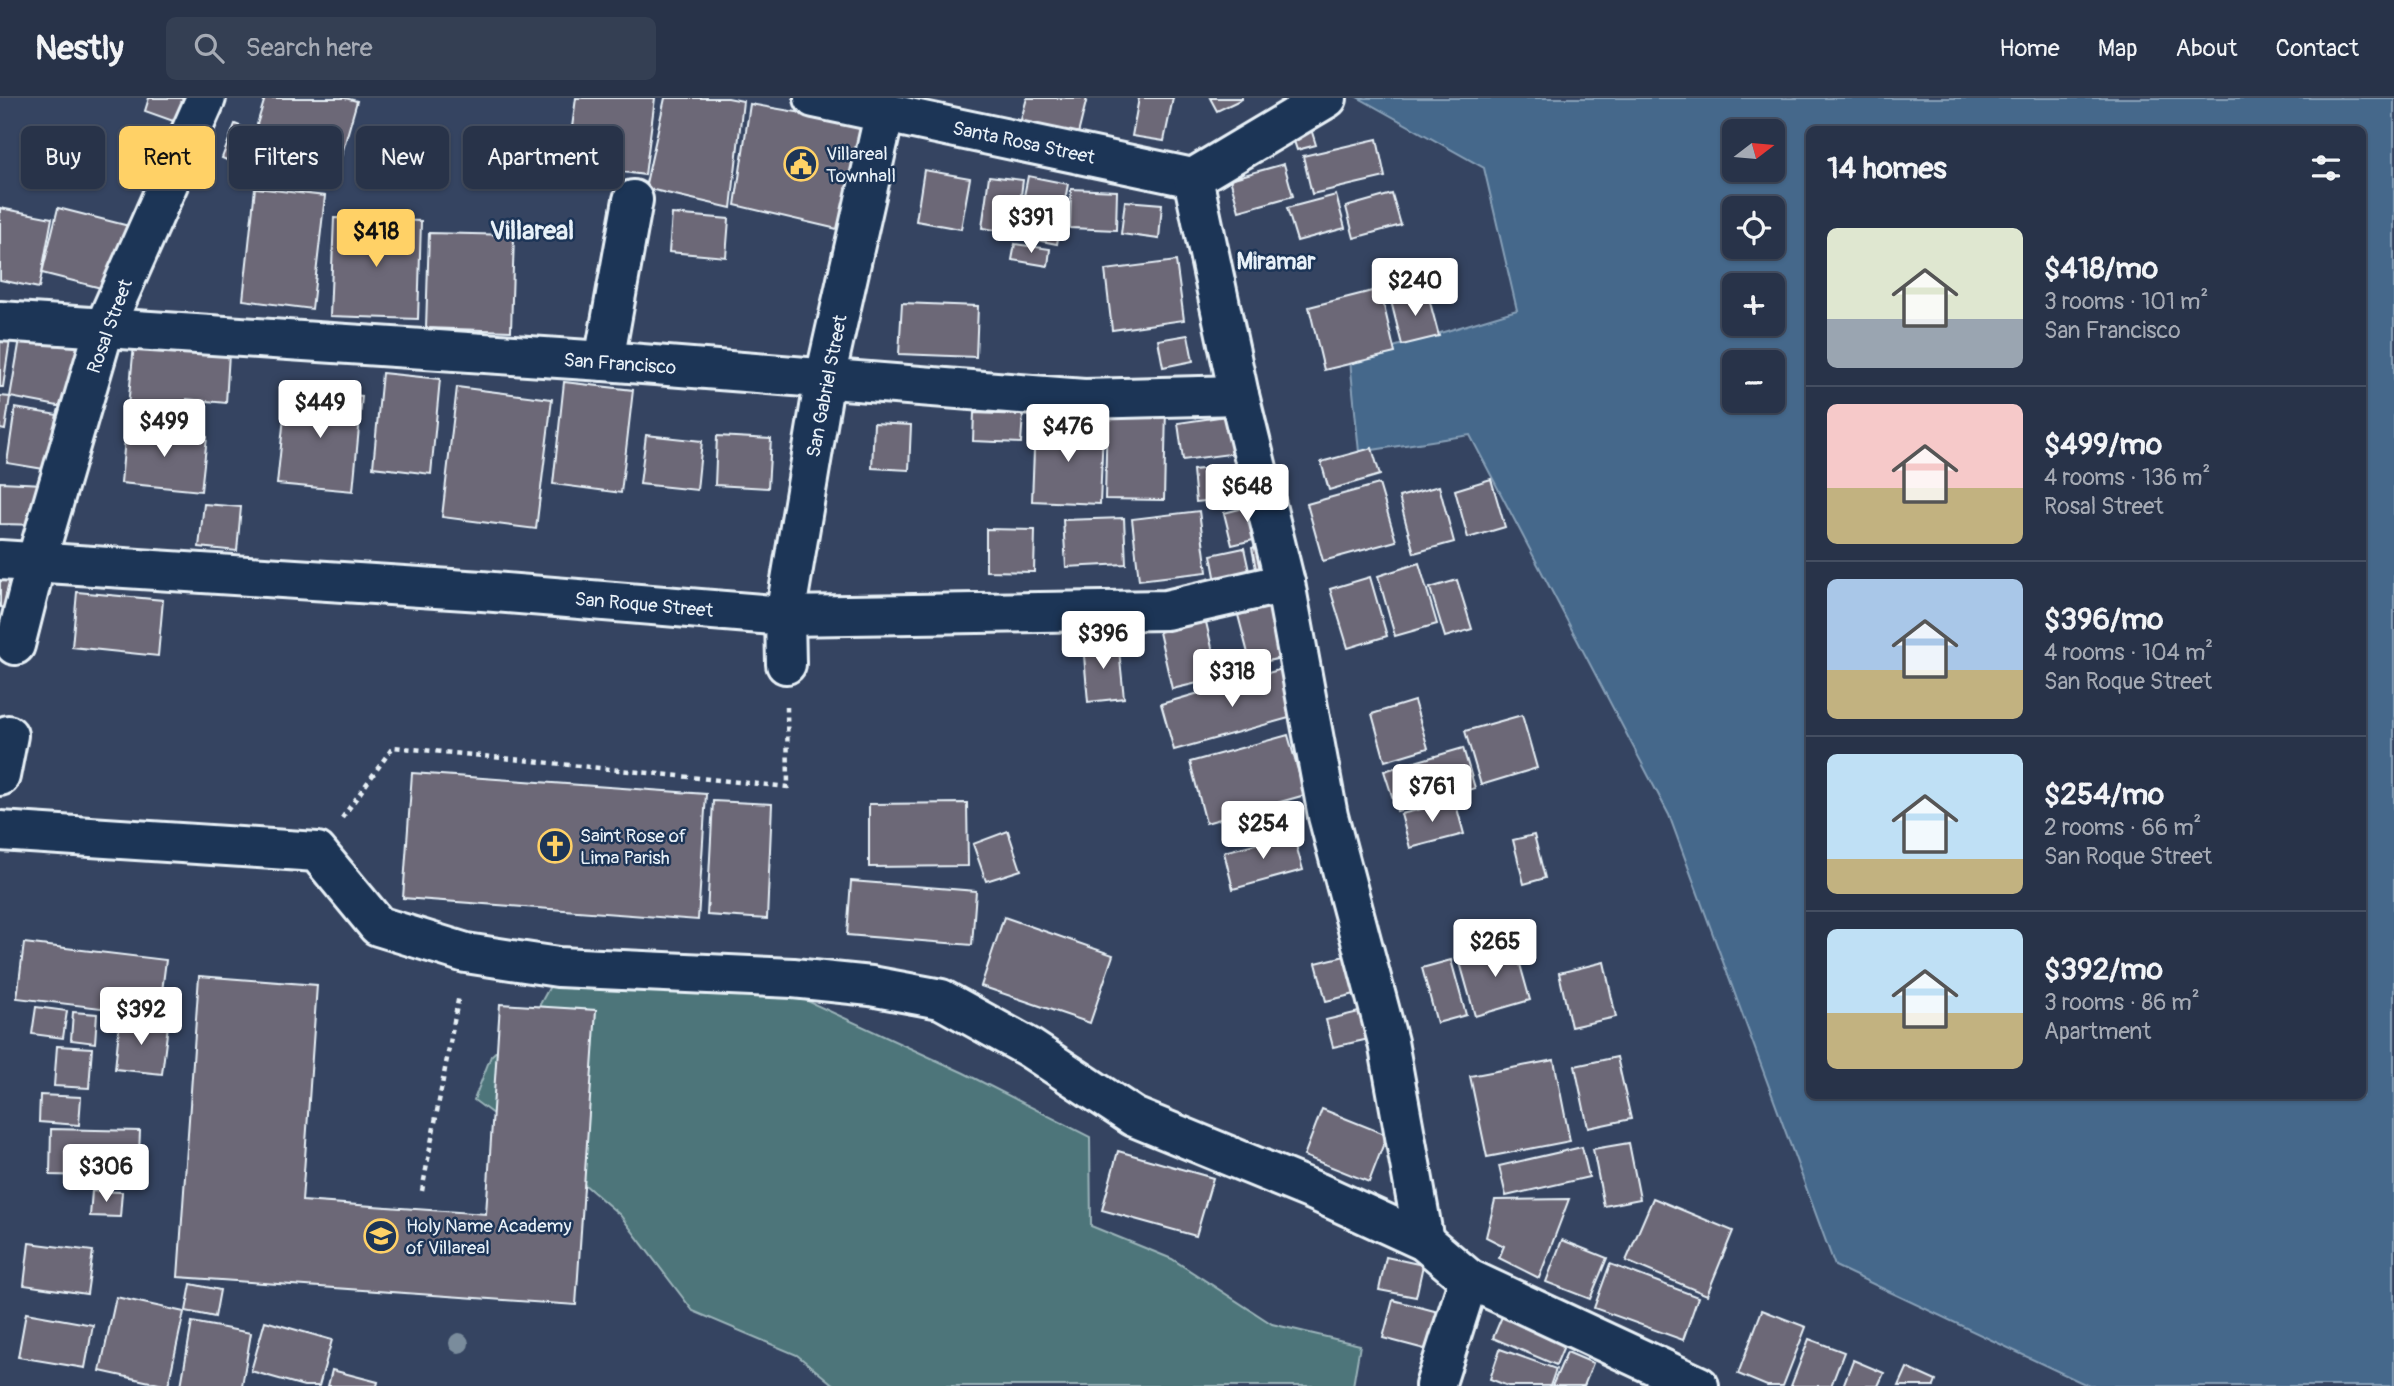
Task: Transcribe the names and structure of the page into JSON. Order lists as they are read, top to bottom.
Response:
{
  "streets": {
    "street": [
      "Santa Rosa Street",
      "Rosal Street",
      "San Francisco",
      "San Gabriel Street",
      "San Roque Street"
    ]
  },
  "crossings": [
    ["Santa Rosa Street", "San Gabriel Street"],
    ["Rosal Street", "San Francisco"],
    ["Rosal Street", "San Roque Street"],
    ["San Francisco", "San Gabriel Street"],
    ["San Gabriel Street", "San Roque Street"]
  ],
  "districts": ["Villareal", "Miramar"],
  "places": {
    "public building": ["Villareal Townhall"],
    "church": ["Saint Rose of Lima Parish"],
    "school or university": ["Holy Name Academy of Villareal"]
  },
  "north": "right",
  "page": {
    "header": "Nestly",
    "search": "Search here",
    "nav": [
      "Home",
      "Map",
      "About",
      "Contact"
    ],
    "map_buttons": ["+", "−"],
    "chip": [
      "Buy",
      "Rent",
      "Filters",
      "New",
      "Apartment"
    ],
    "heading": "14 homes",
    "price": [
      "$391",
      "$418",
      "$240",
      "$449",
      "$499",
      "$476",
      "$648",
      "$396",
      "$318",
      "$761",
      "$254",
      "$265",
      "$392",
      "$306"
    ],
    "list": [
      {
        "name": "$418/mo",
        "note": "3 rooms · 101 m² · San Francisco"
      },
      {
        "name": "$499/mo",
        "note": "4 rooms · 136 m² · Rosal Street"
      },
      {
        "name": "$396/mo",
        "note": "4 rooms · 104 m² · San Roque Street"
      },
      {
        "name": "$254/mo",
        "note": "2 rooms · 66 m² · San Roque Street"
      },
      {
        "name": "$392/mo",
        "note": "3 rooms · 86 m² · Apartment"
      }
    ]
  }
}
